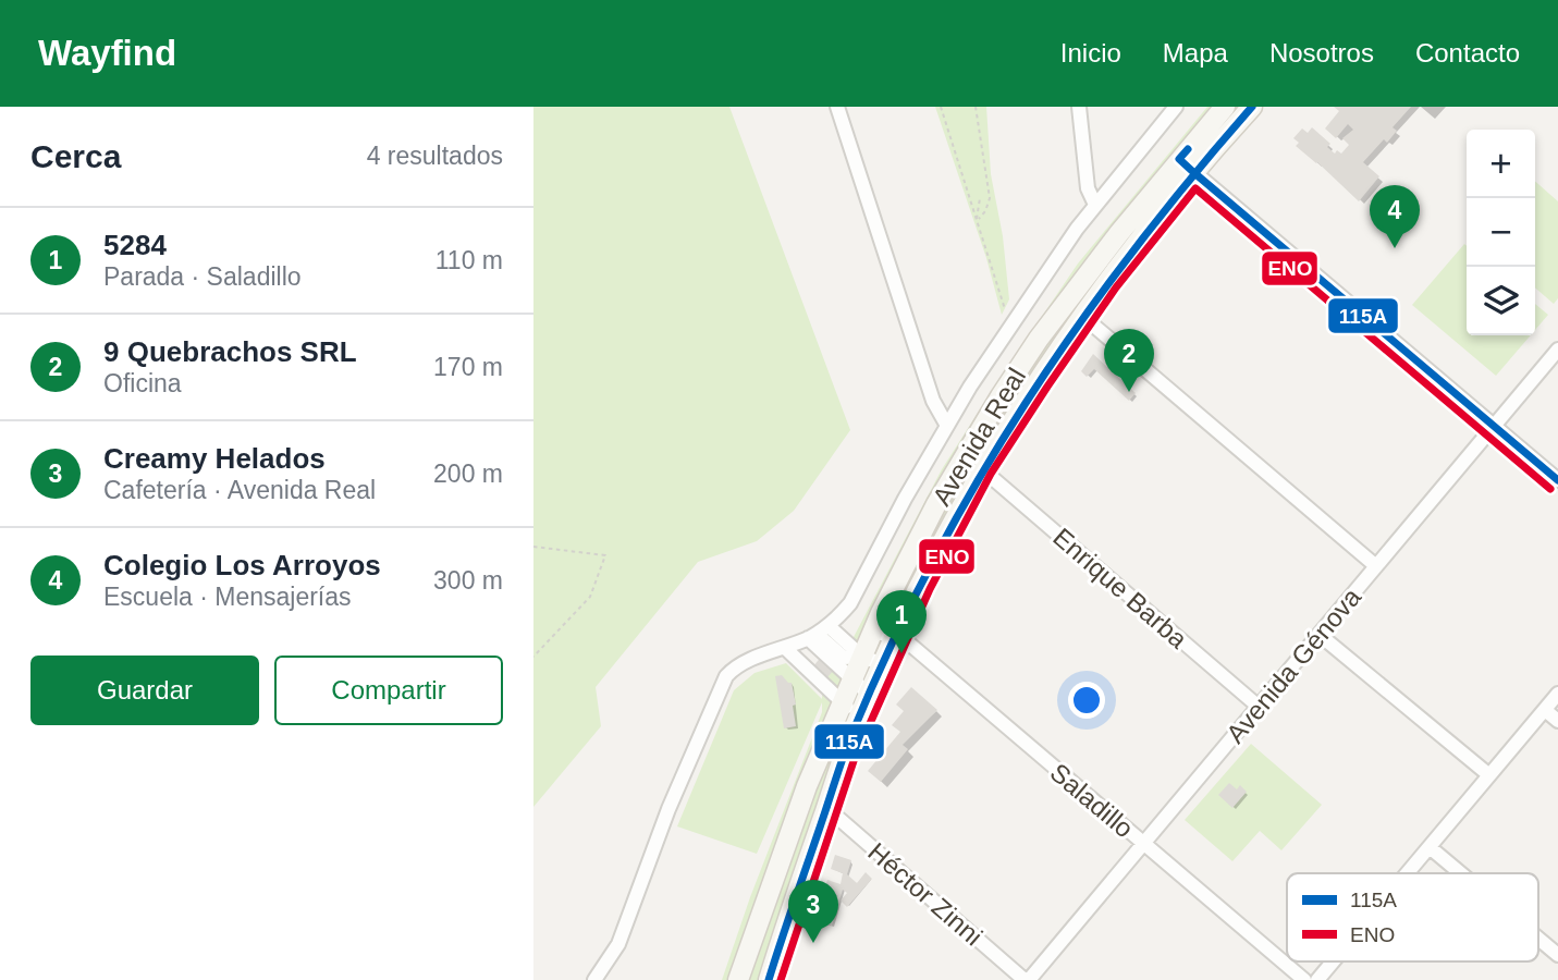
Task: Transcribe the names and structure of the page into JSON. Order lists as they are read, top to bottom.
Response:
{
  "streets": {
    "main road": ["Avenida Real"],
    "street": [
      "Enrique Barba",
      "Avenida Génova",
      "Saladillo",
      "Héctor Zinni"
    ]
  },
  "crossings": [
    ["Avenida Real", "Enrique Barba"],
    ["Avenida Real", "Saladillo"],
    ["Avenida Real", "Héctor Zinni"],
    ["Enrique Barba", "Avenida Génova"],
    ["Avenida Génova", "Saladillo"],
    ["Avenida Génova", "Héctor Zinni"]
  ],
  "lines": ["transit line 115A", "transit line ENO"],
  "legend": ["115A", "ENO"],
  "page": {
    "header": "Wayfind",
    "nav": [
      "Inicio",
      "Mapa",
      "Nosotros",
      "Contacto"
    ],
    "heading": ["Cerca", "4 resultados"],
    "map_buttons": ["+", "−"],
    "pins": [
      "4",
      "2",
      "1",
      "3"
    ],
    "list": [
      {
        "mark": "1",
        "name": "5284",
        "note": "Parada · Saladillo",
        "value": "110 m"
      },
      {
        "mark": "2",
        "name": "9 Quebrachos SRL",
        "note": "Oficina",
        "value": "170 m"
      },
      {
        "mark": "3",
        "name": "Creamy Helados",
        "note": "Cafetería · Avenida Real",
        "value": "200 m"
      },
      {
        "mark": "4",
        "name": "Colegio Los Arroyos",
        "note": "Escuela · Mensajerías",
        "value": "300 m"
      }
    ],
    "buttons": ["Guardar", "Compartir"]
  }
}
